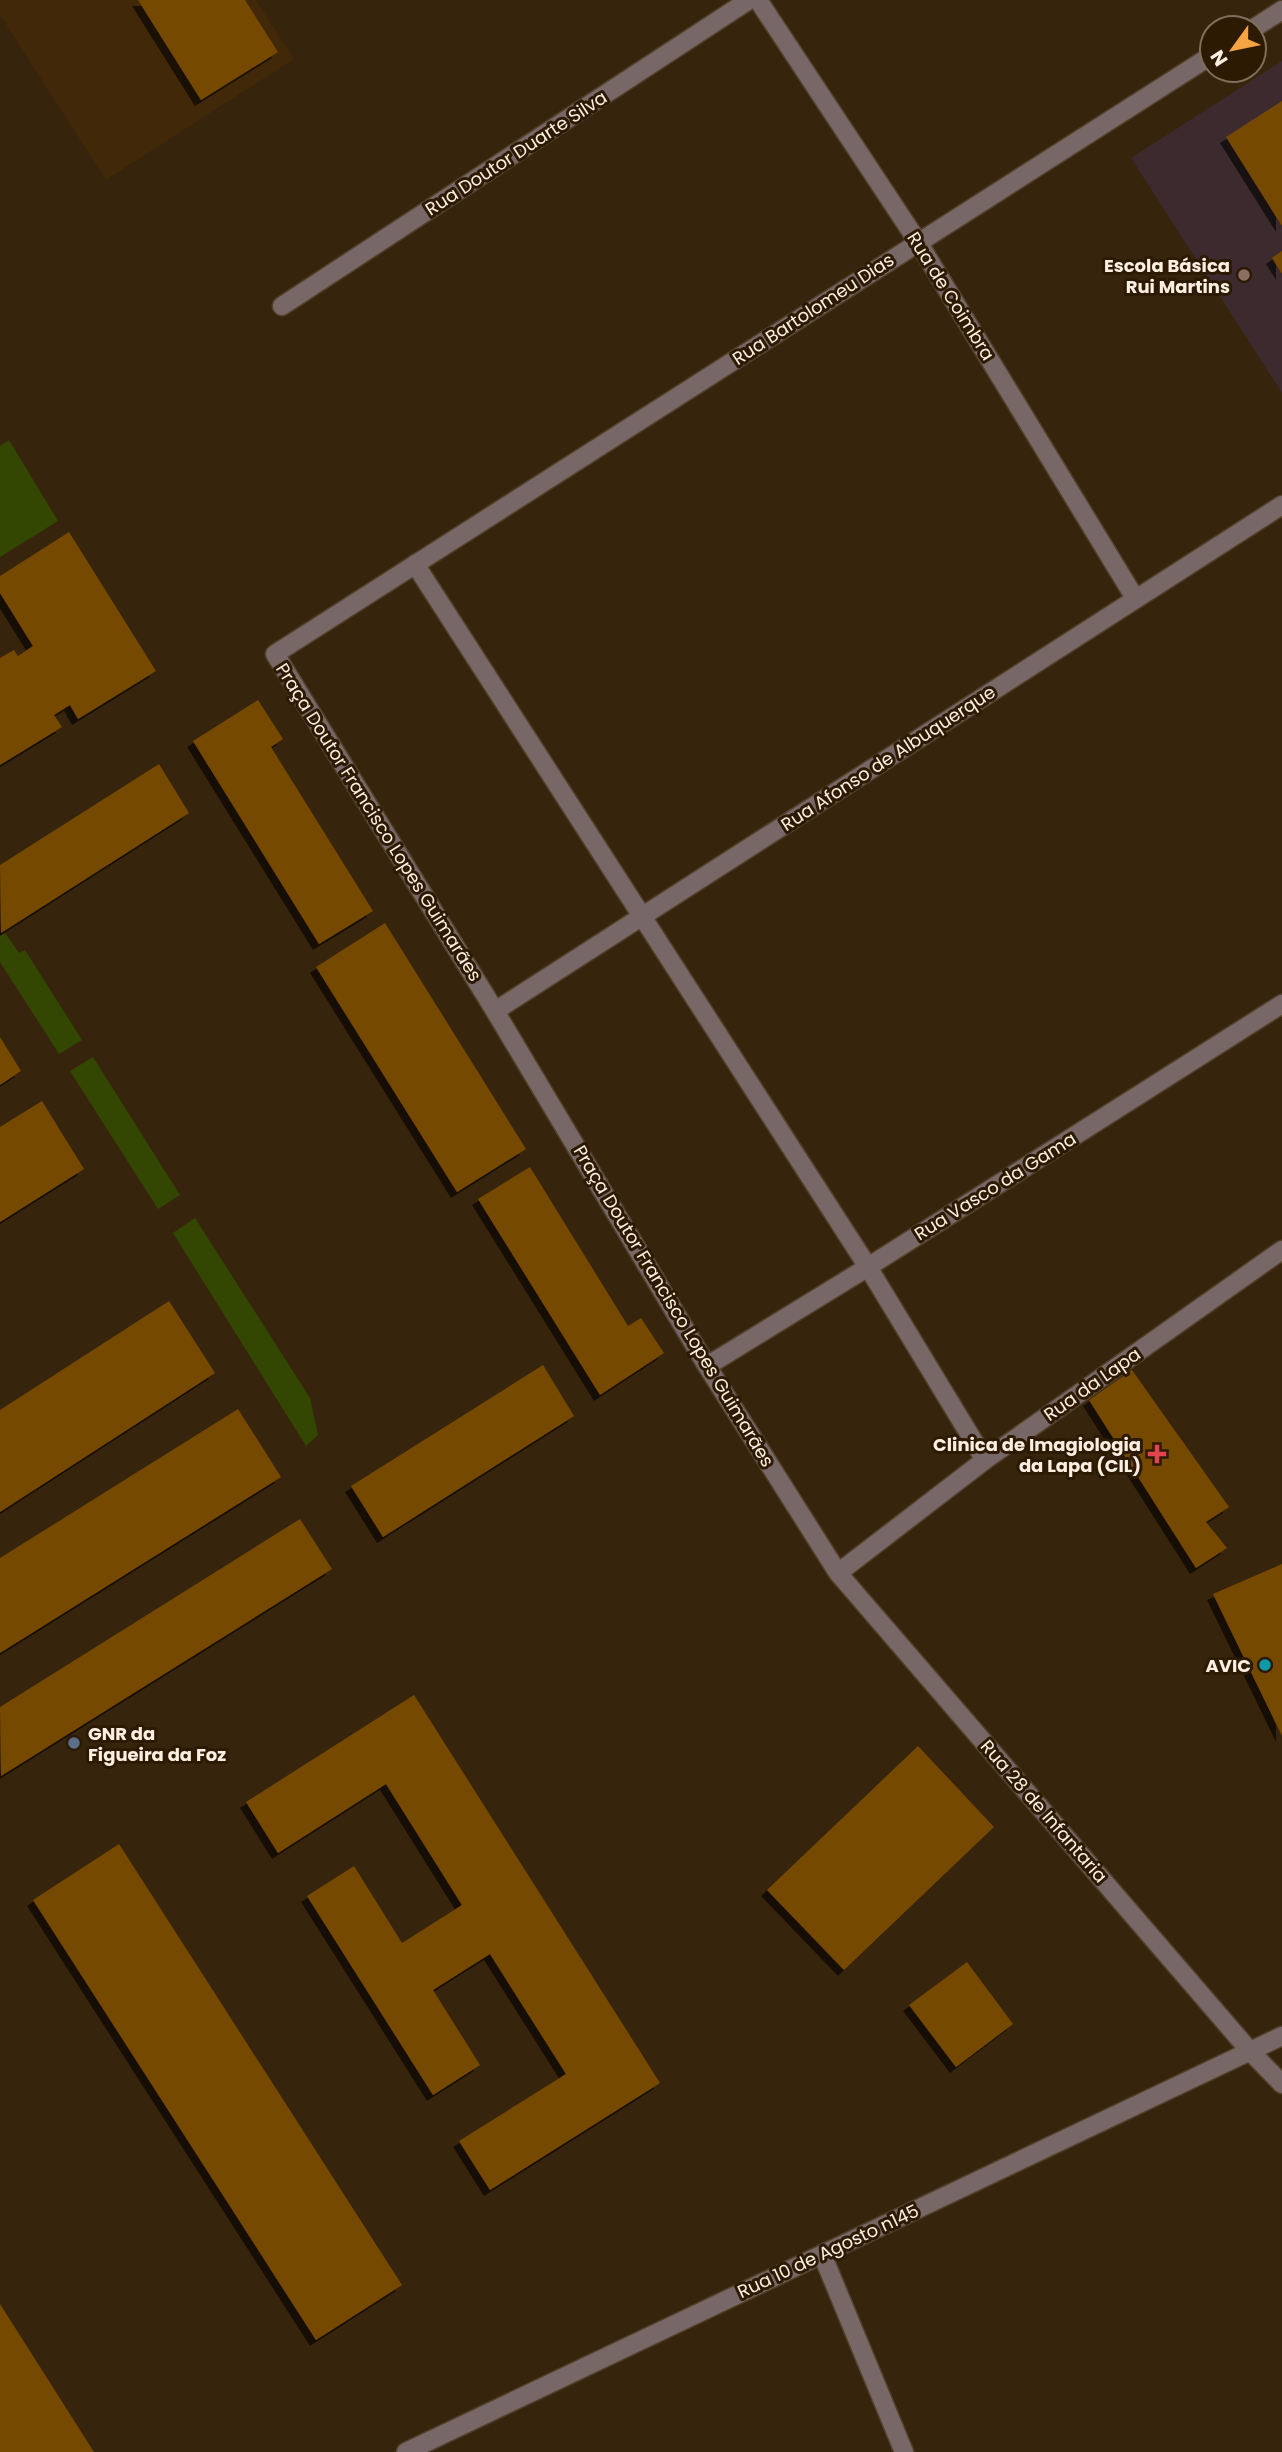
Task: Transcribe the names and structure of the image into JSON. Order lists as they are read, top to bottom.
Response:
{
  "streets": {
    "street": [
      "Rua Doutor Duarte Silva",
      "Rua de Coimbra",
      "Rua Bartolomeu Dias",
      "Rua Afonso de Albuquerque",
      "Praça Doutor Francisco Lopes Guimarães",
      "Rua Vasco da Gama",
      "Rua da Lapa",
      "Rua 28 de Infantaria",
      "Rua 10 de Agosto n145"
    ]
  },
  "crossings": [
    ["Rua de Coimbra", "Rua Bartolomeu Dias"],
    ["Rua de Coimbra", "Rua Afonso de Albuquerque"],
    ["Rua Bartolomeu Dias", "Praça Doutor Francisco Lopes Guimarães"],
    ["Rua Afonso de Albuquerque", "Praça Doutor Francisco Lopes Guimarães"],
    ["Praça Doutor Francisco Lopes Guimarães", "Rua Vasco da Gama"],
    ["Praça Doutor Francisco Lopes Guimarães", "Rua da Lapa"],
    ["Praça Doutor Francisco Lopes Guimarães", "Rua 28 de Infantaria"],
    ["Rua da Lapa", "Rua 28 de Infantaria"],
    ["Rua 28 de Infantaria", "Rua 10 de Agosto n145"]
  ],
  "places": {
    "other": ["Escola Básica Rui Martins", "AVIC", "GNR da Figueira da Foz"],
    "health": ["Clinica de Imagiologia da Lapa (CIL)"]
  },
  "north": "bottom left"
}
